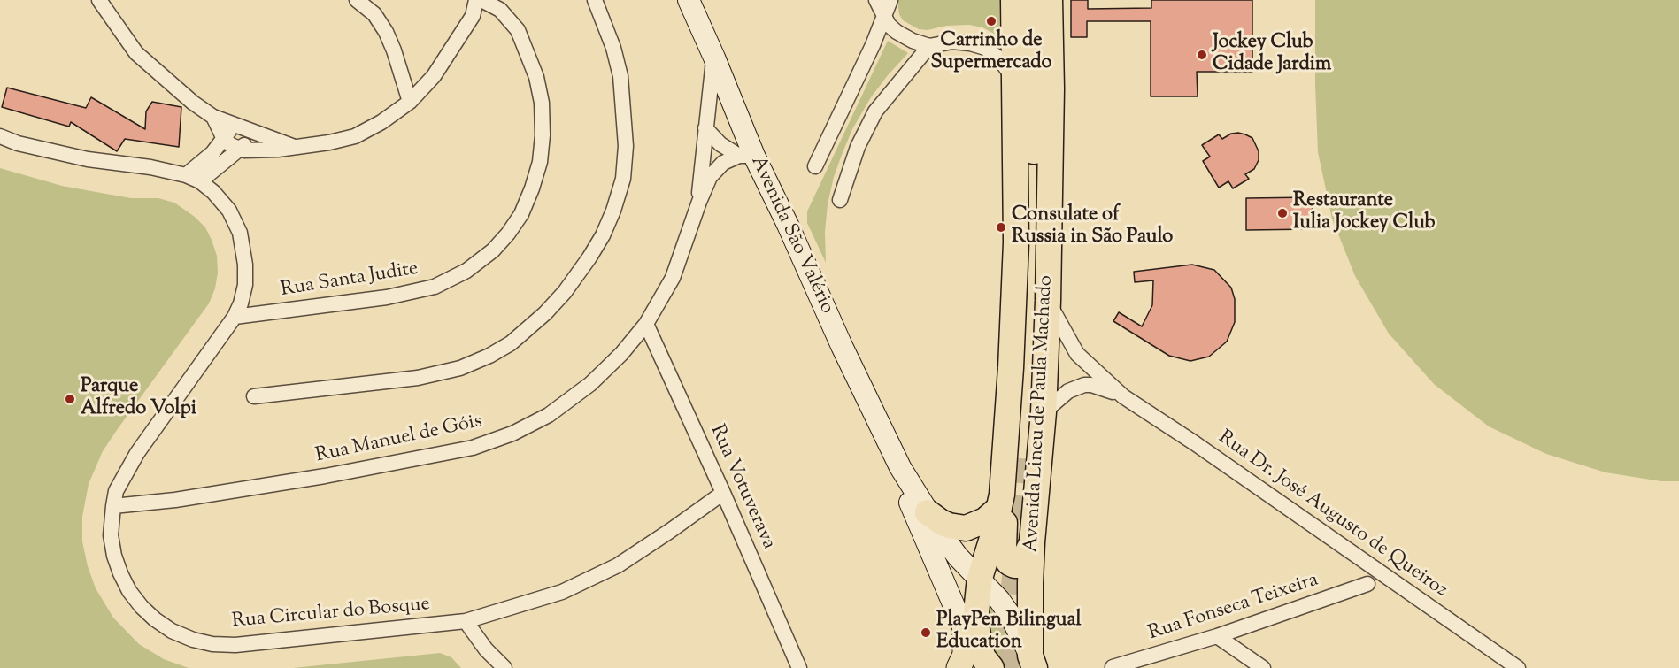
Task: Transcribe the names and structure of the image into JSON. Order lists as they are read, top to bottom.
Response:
{
  "streets": {
    "highway": ["Avenida Lineu de Paula Machado"],
    "main road": ["Avenida São Valério"],
    "street": [
      "Rua Santa Judite",
      "Rua Manuel de Góis",
      "Rua Votuverava",
      "Rua Dr. José Augusto de Queiroz",
      "Rua Fonseca Teixeira",
      "Rua Circular do Bosque"
    ]
  },
  "crossings": [
    ["Avenida São Valério", "Avenida Lineu de Paula Machado"],
    ["Avenida São Valério", "Rua Manuel de Góis"],
    ["Rua Santa Judite", "Rua Circular do Bosque"],
    ["Rua Manuel de Góis", "Rua Votuverava"],
    ["Rua Manuel de Góis", "Rua Circular do Bosque"],
    ["Rua Votuverava", "Rua Circular do Bosque"]
  ],
  "places": [
    "Carrinho de Supermercado",
    "Jockey Club Cidade Jardim",
    "Restaurante Iulia Jockey Club",
    "Consulate of Russia in São Paulo",
    "Parque Alfredo Volpi",
    "PlayPen Bilingual Education"
  ]
}
